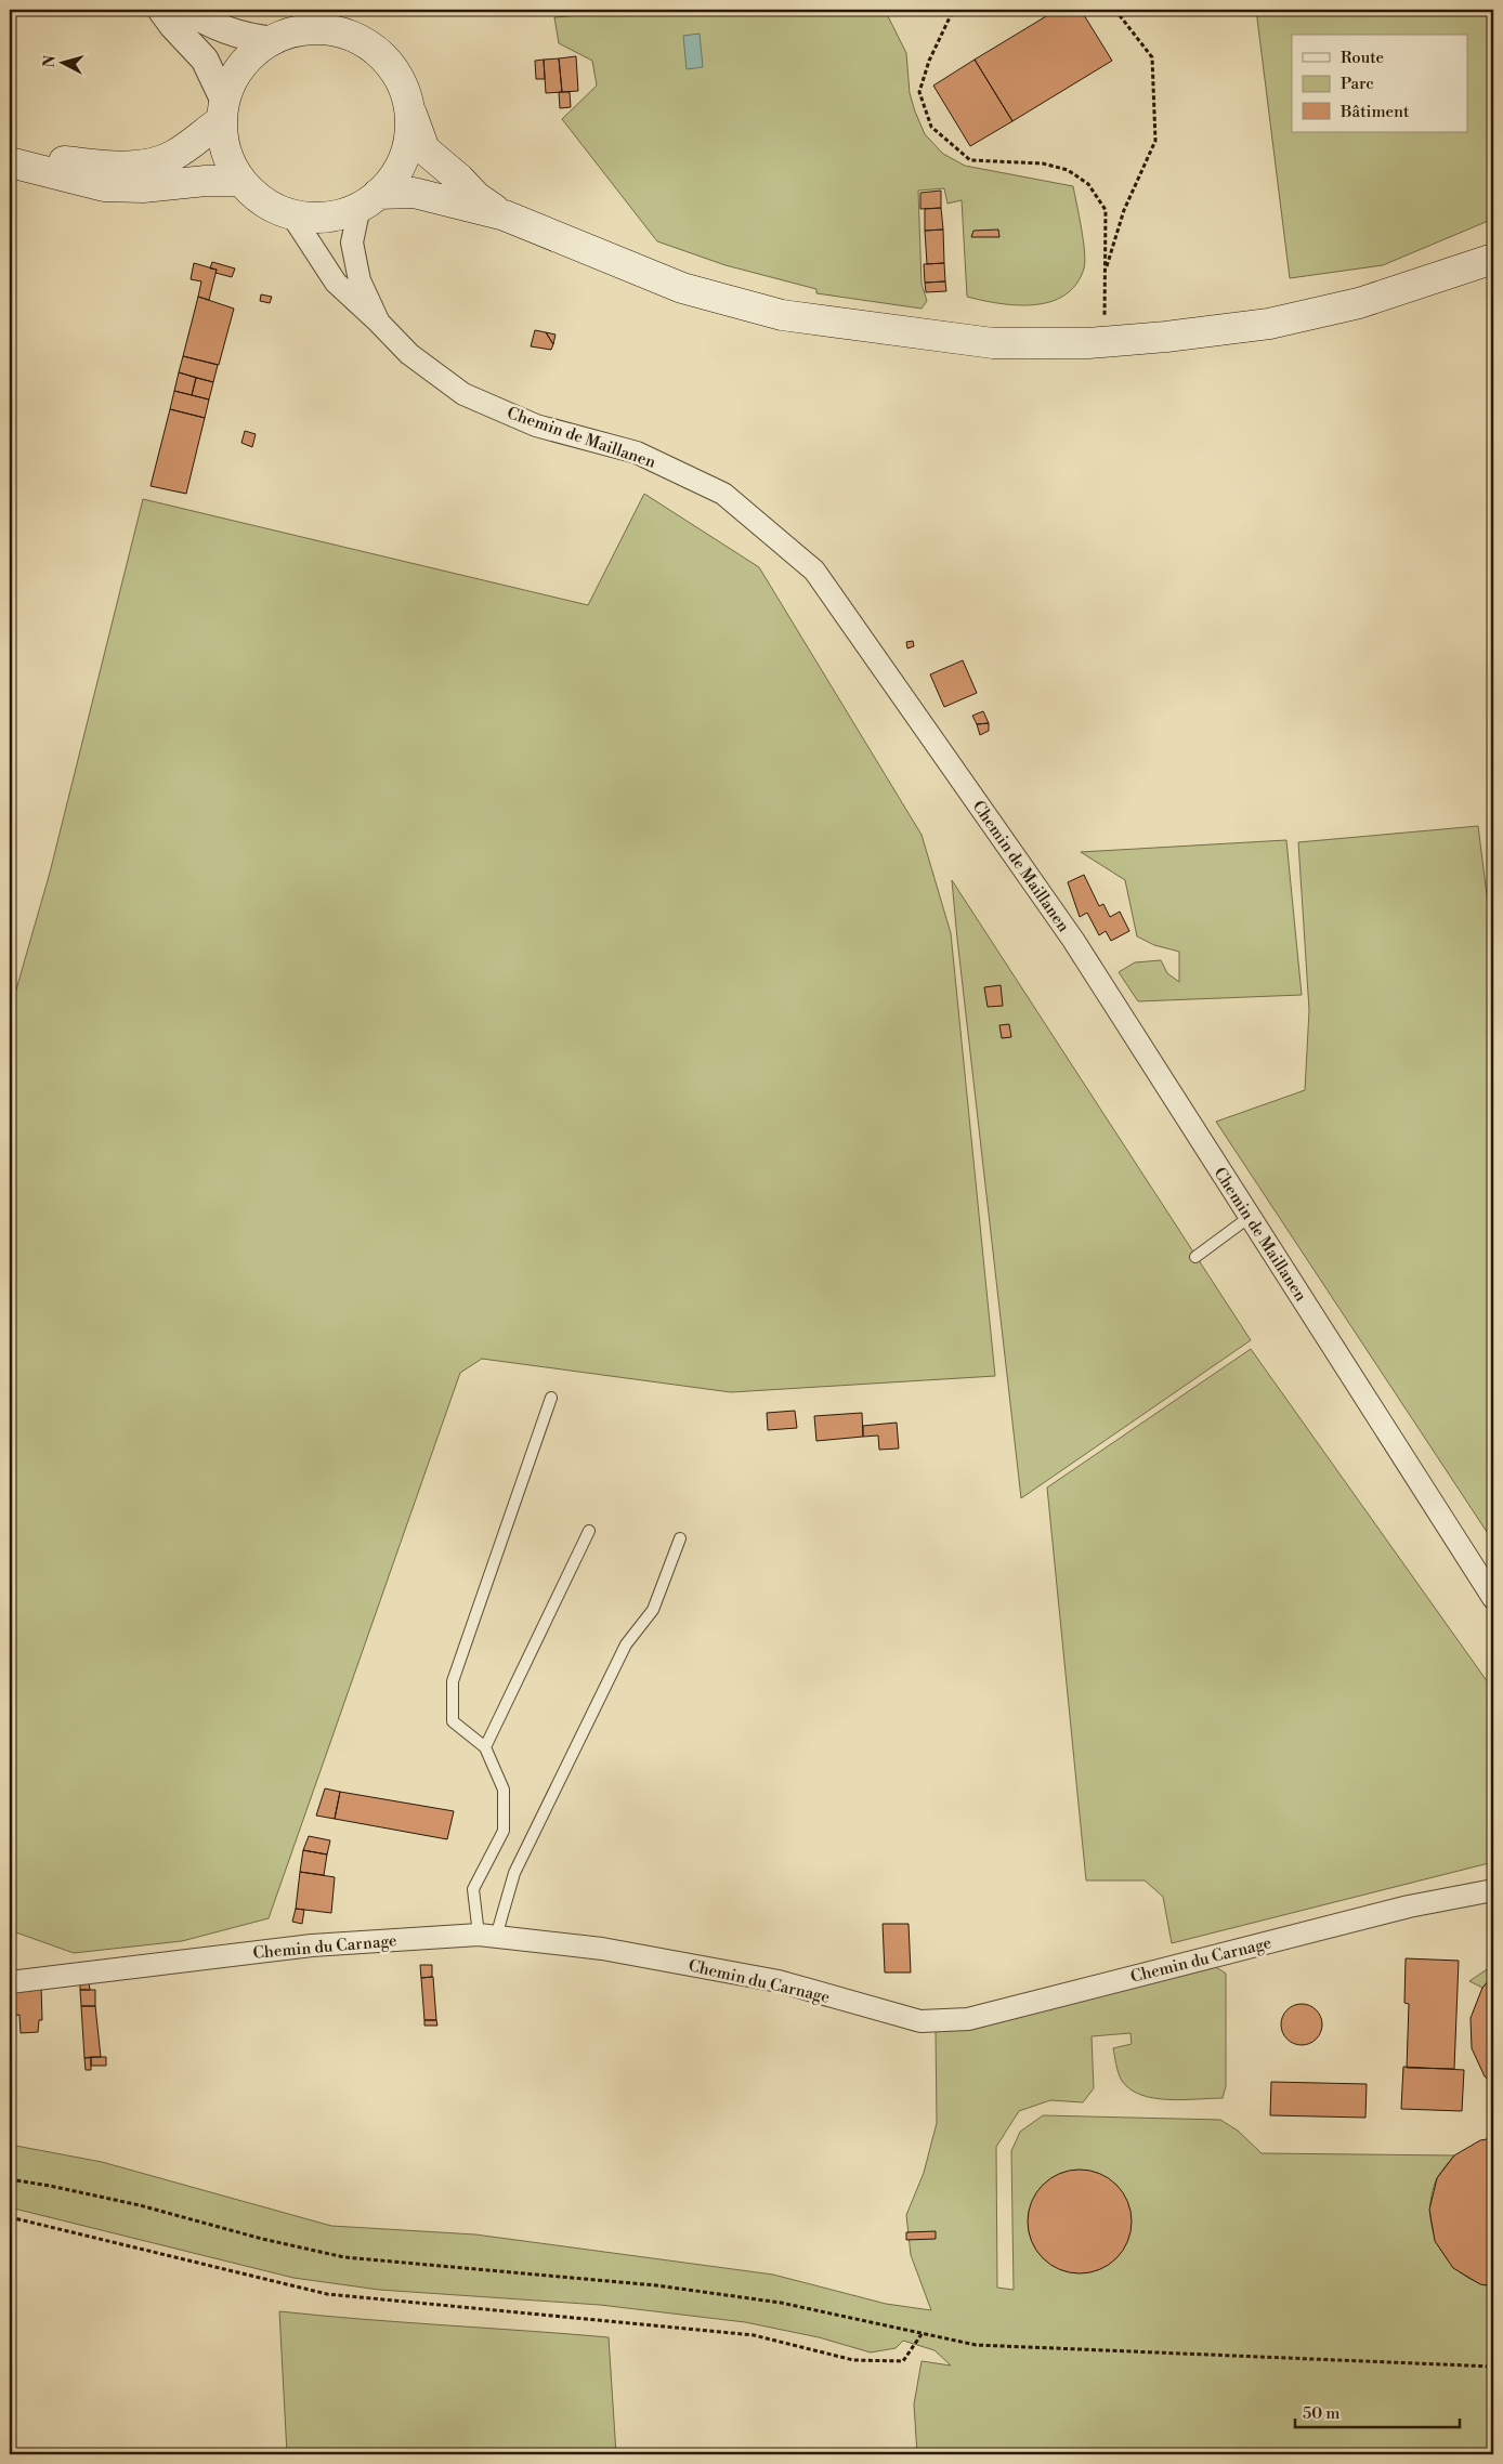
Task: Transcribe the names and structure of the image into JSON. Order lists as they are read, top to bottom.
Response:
{
  "streets": {
    "street": ["Chemin de Maillanen", "Chemin du Carnage"]
  },
  "legend": ["Route", "Parc", "Bâtiment"],
  "scale_bar": "50 m",
  "north": "left"
}
